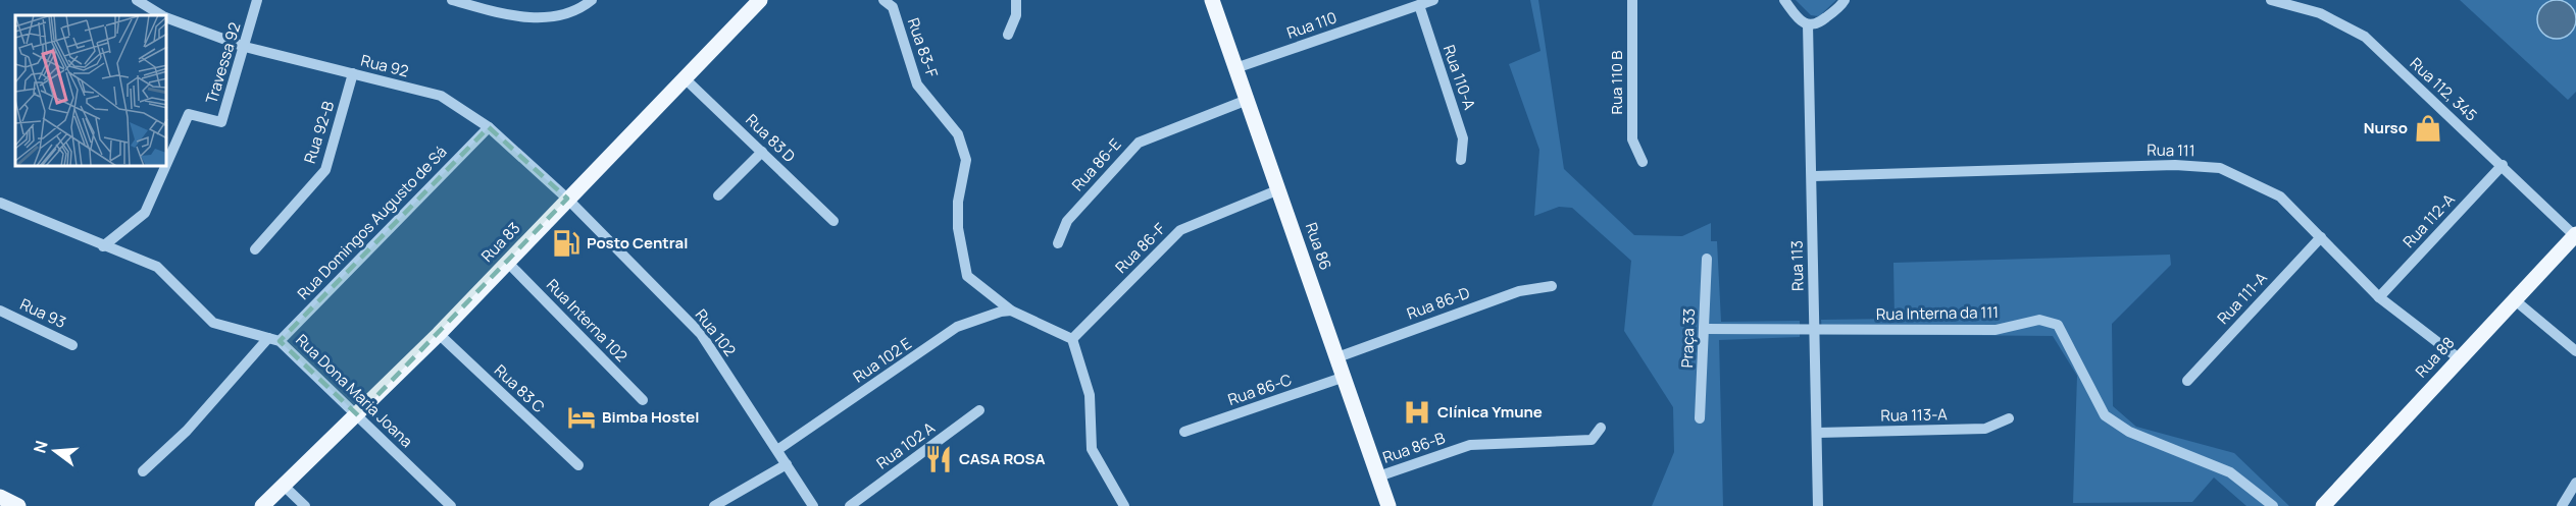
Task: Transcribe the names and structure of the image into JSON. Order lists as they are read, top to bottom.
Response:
{
  "streets": {
    "main road": ["Rua 83", "Rua 86", "Rua 88"],
    "street": [
      "Rua 110",
      "Rua 83-F",
      "Travessa 92",
      "Rua 92",
      "Rua 110-A",
      "Rua 110 B",
      "Rua 112, 345",
      "Rua 92-B",
      "Rua 83 D",
      "Rua 111",
      "Rua 86-E",
      "Rua 112-A",
      "Rua Domingos Augusto de Sá",
      "Rua 86-F",
      "Rua 113",
      "Rua 111-A",
      "Rua 86-D",
      "Rua 93",
      "Rua Interna da 111",
      "Rua Interna 102",
      "Rua 102",
      "Praça 33",
      "Rua 102 E",
      "Rua 83 C",
      "Rua 86-C",
      "Rua Dona Maria Joana",
      "Rua 113-A",
      "Rua 102 A",
      "Rua 86-B"
    ]
  },
  "crossings": [
    ["Rua 110", "Rua 110-A"],
    ["Rua 110", "Rua 86"],
    ["Rua 83-F", "Rua 102 E"],
    ["Travessa 92", "Rua 92"],
    ["Travessa 92", "Rua Dona Maria Joana"],
    ["Rua 92", "Rua 92-B"],
    ["Rua 92", "Rua Domingos Augusto de Sá"],
    ["Rua 92", "Rua 83"],
    ["Rua 92", "Rua 102"],
    ["Rua 112, 345", "Rua 112-A"],
    ["Rua 112, 345", "Rua 88"],
    ["Rua 83 D", "Rua 83"],
    ["Rua 111", "Rua 112-A"],
    ["Rua 111", "Rua 113"],
    ["Rua 111", "Rua 111-A"],
    ["Rua 111", "Rua 88"],
    ["Rua 86-E", "Rua 86"],
    ["Rua Domingos Augusto de Sá", "Rua Dona Maria Joana"],
    ["Rua 83", "Rua Interna 102"],
    ["Rua 83", "Rua 102"],
    ["Rua 83", "Rua 83 C"],
    ["Rua 83", "Rua Dona Maria Joana"],
    ["Rua 86", "Rua 86-F"],
    ["Rua 86", "Rua 86-D"],
    ["Rua 86", "Rua 86-C"],
    ["Rua 86", "Rua 86-B"],
    ["Rua 113", "Rua Interna da 111"],
    ["Rua 113", "Rua 113-A"],
    ["Rua Interna da 111", "Praça 33"],
    ["Rua 102", "Rua 102 E"]
  ],
  "places": {
    "shop": ["Nurso"],
    "fuel station": ["Posto Central"],
    "hospital": ["Clínica Ymune"],
    "hotel": ["Bimba Hostel"],
    "restaurant": ["CASA ROSA"]
  },
  "north": "left"
}
